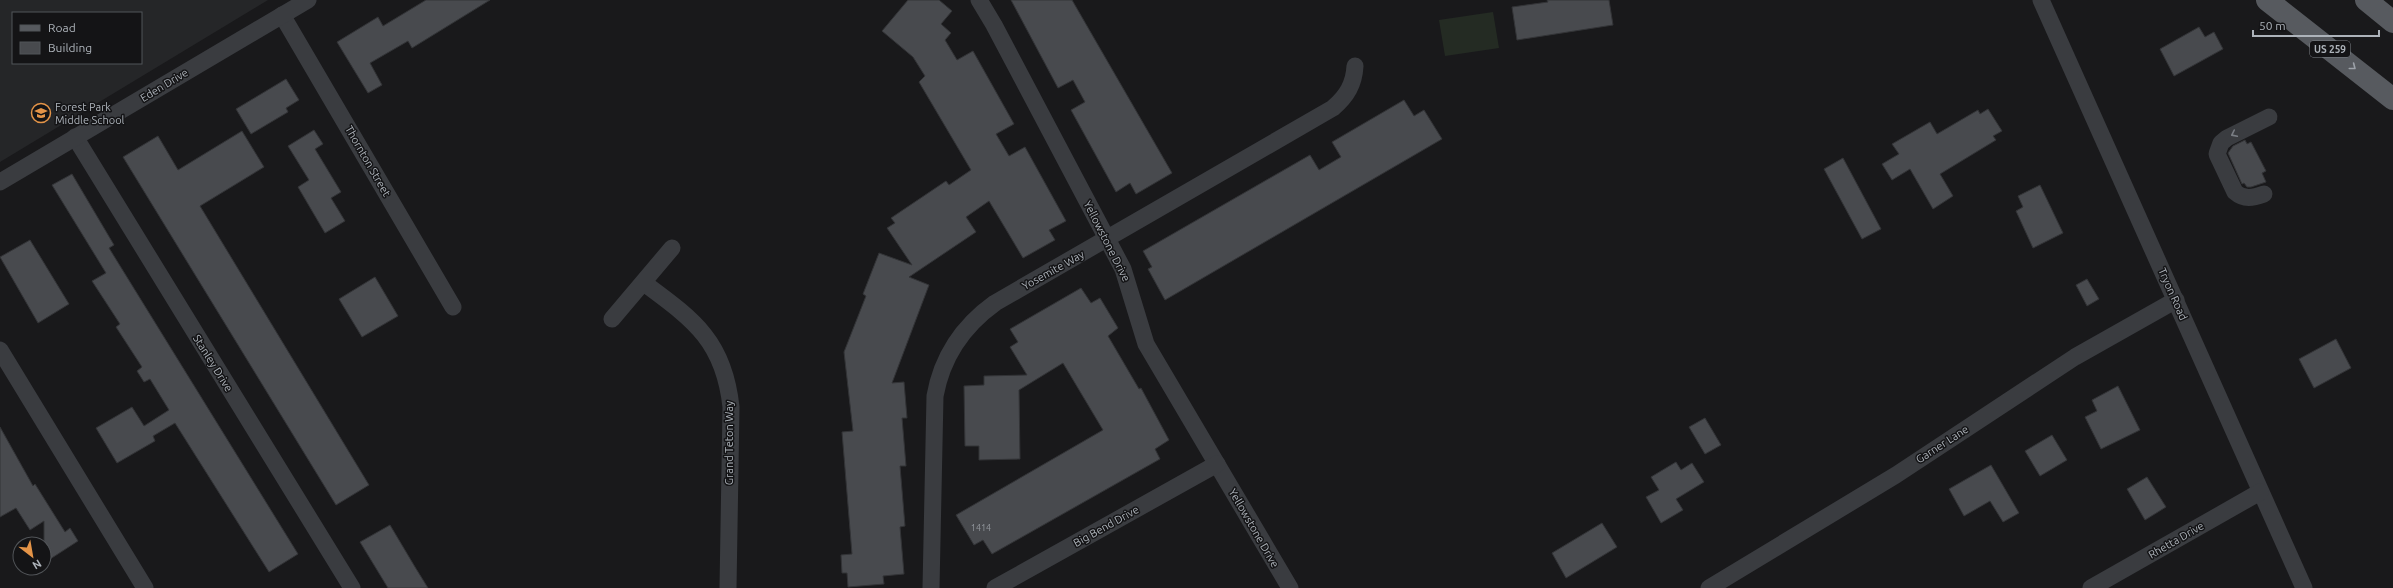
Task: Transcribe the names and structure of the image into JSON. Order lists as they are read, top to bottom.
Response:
{
  "streets": {
    "main road": ["US 259"],
    "street": [
      "Eden Drive",
      "Thornton Street",
      "Yellowstone Drive",
      "Yosemite Way",
      "Tryon Road",
      "Stanley Drive",
      "Grand Teton Way",
      "Garner Lane",
      "Big Bend Drive",
      "Rhetta Drive"
    ]
  },
  "crossings": [
    ["Eden Drive", "Thornton Street"],
    ["Eden Drive", "Stanley Drive"],
    ["Yellowstone Drive", "Yosemite Way"],
    ["Yellowstone Drive", "Big Bend Drive"],
    ["Tryon Road", "Garner Lane"],
    ["Tryon Road", "Rhetta Drive"]
  ],
  "places": {
    "school or university": ["Forest Park Middle School"]
  },
  "house_numbers": ["1414"],
  "legend": ["Road", "Building"],
  "scale_bar": "50 m",
  "north": "bottom right"
}
